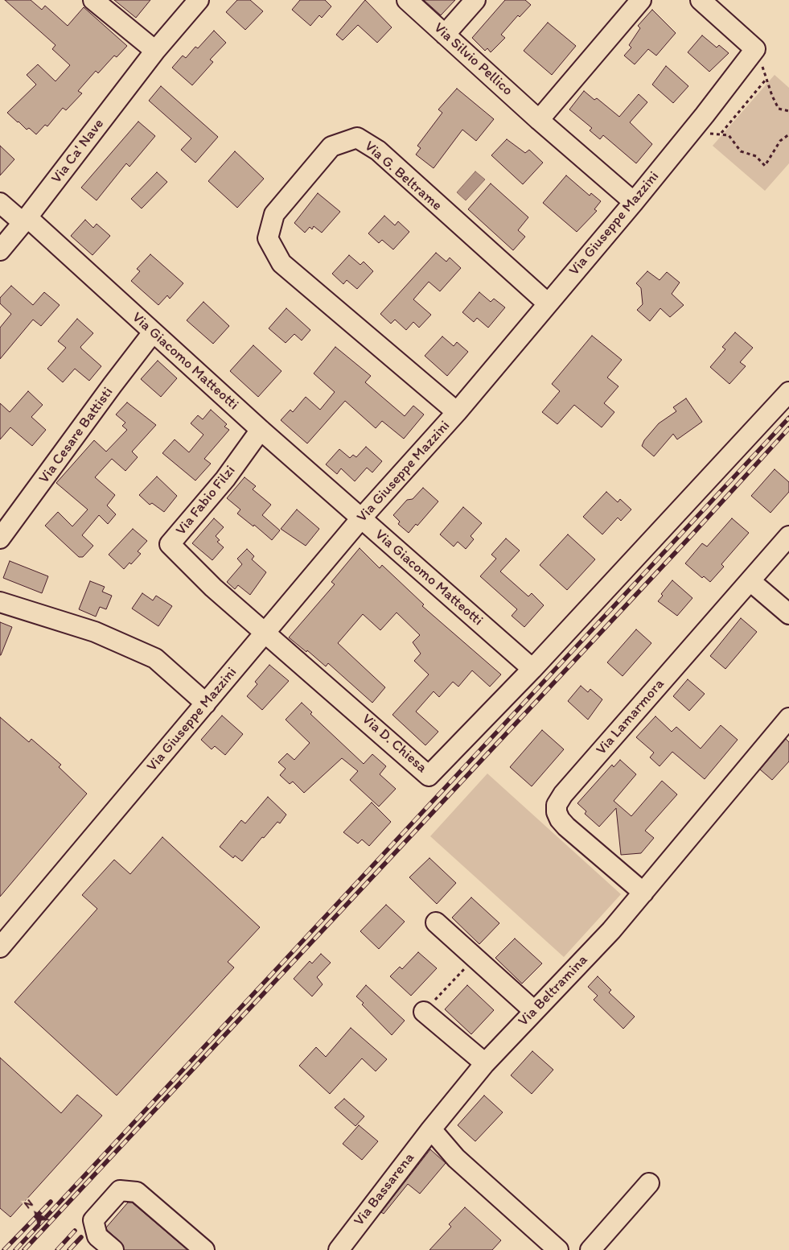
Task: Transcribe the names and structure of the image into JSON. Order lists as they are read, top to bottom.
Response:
{
  "streets": {
    "street": [
      "Via Silvio Pellico",
      "Via Ca' Nave",
      "Via G. Beltrame",
      "Via Giuseppe Mazzini",
      "Via Giacomo Matteotti",
      "Via Cesare Battisti",
      "Via Fabio Filzi",
      "Via Lamarmora",
      "Via D. Chiesa",
      "Via Beltramina",
      "Via Bassarena"
    ]
  },
  "crossings": [
    ["Via Silvio Pellico", "Via Giuseppe Mazzini"],
    ["Via Ca' Nave", "Via Giacomo Matteotti"],
    ["Via G. Beltrame", "Via Giuseppe Mazzini"],
    ["Via Giuseppe Mazzini", "Via Giacomo Matteotti"],
    ["Via Giuseppe Mazzini", "Via Fabio Filzi"],
    ["Via Giuseppe Mazzini", "Via D. Chiesa"],
    ["Via Giacomo Matteotti", "Via Cesare Battisti"],
    ["Via Giacomo Matteotti", "Via Fabio Filzi"],
    ["Via Giacomo Matteotti", "Via D. Chiesa"],
    ["Via Fabio Filzi", "Via D. Chiesa"],
    ["Via Lamarmora", "Via Beltramina"],
    ["Via Beltramina", "Via Bassarena"]
  ],
  "north": "top left"
}
